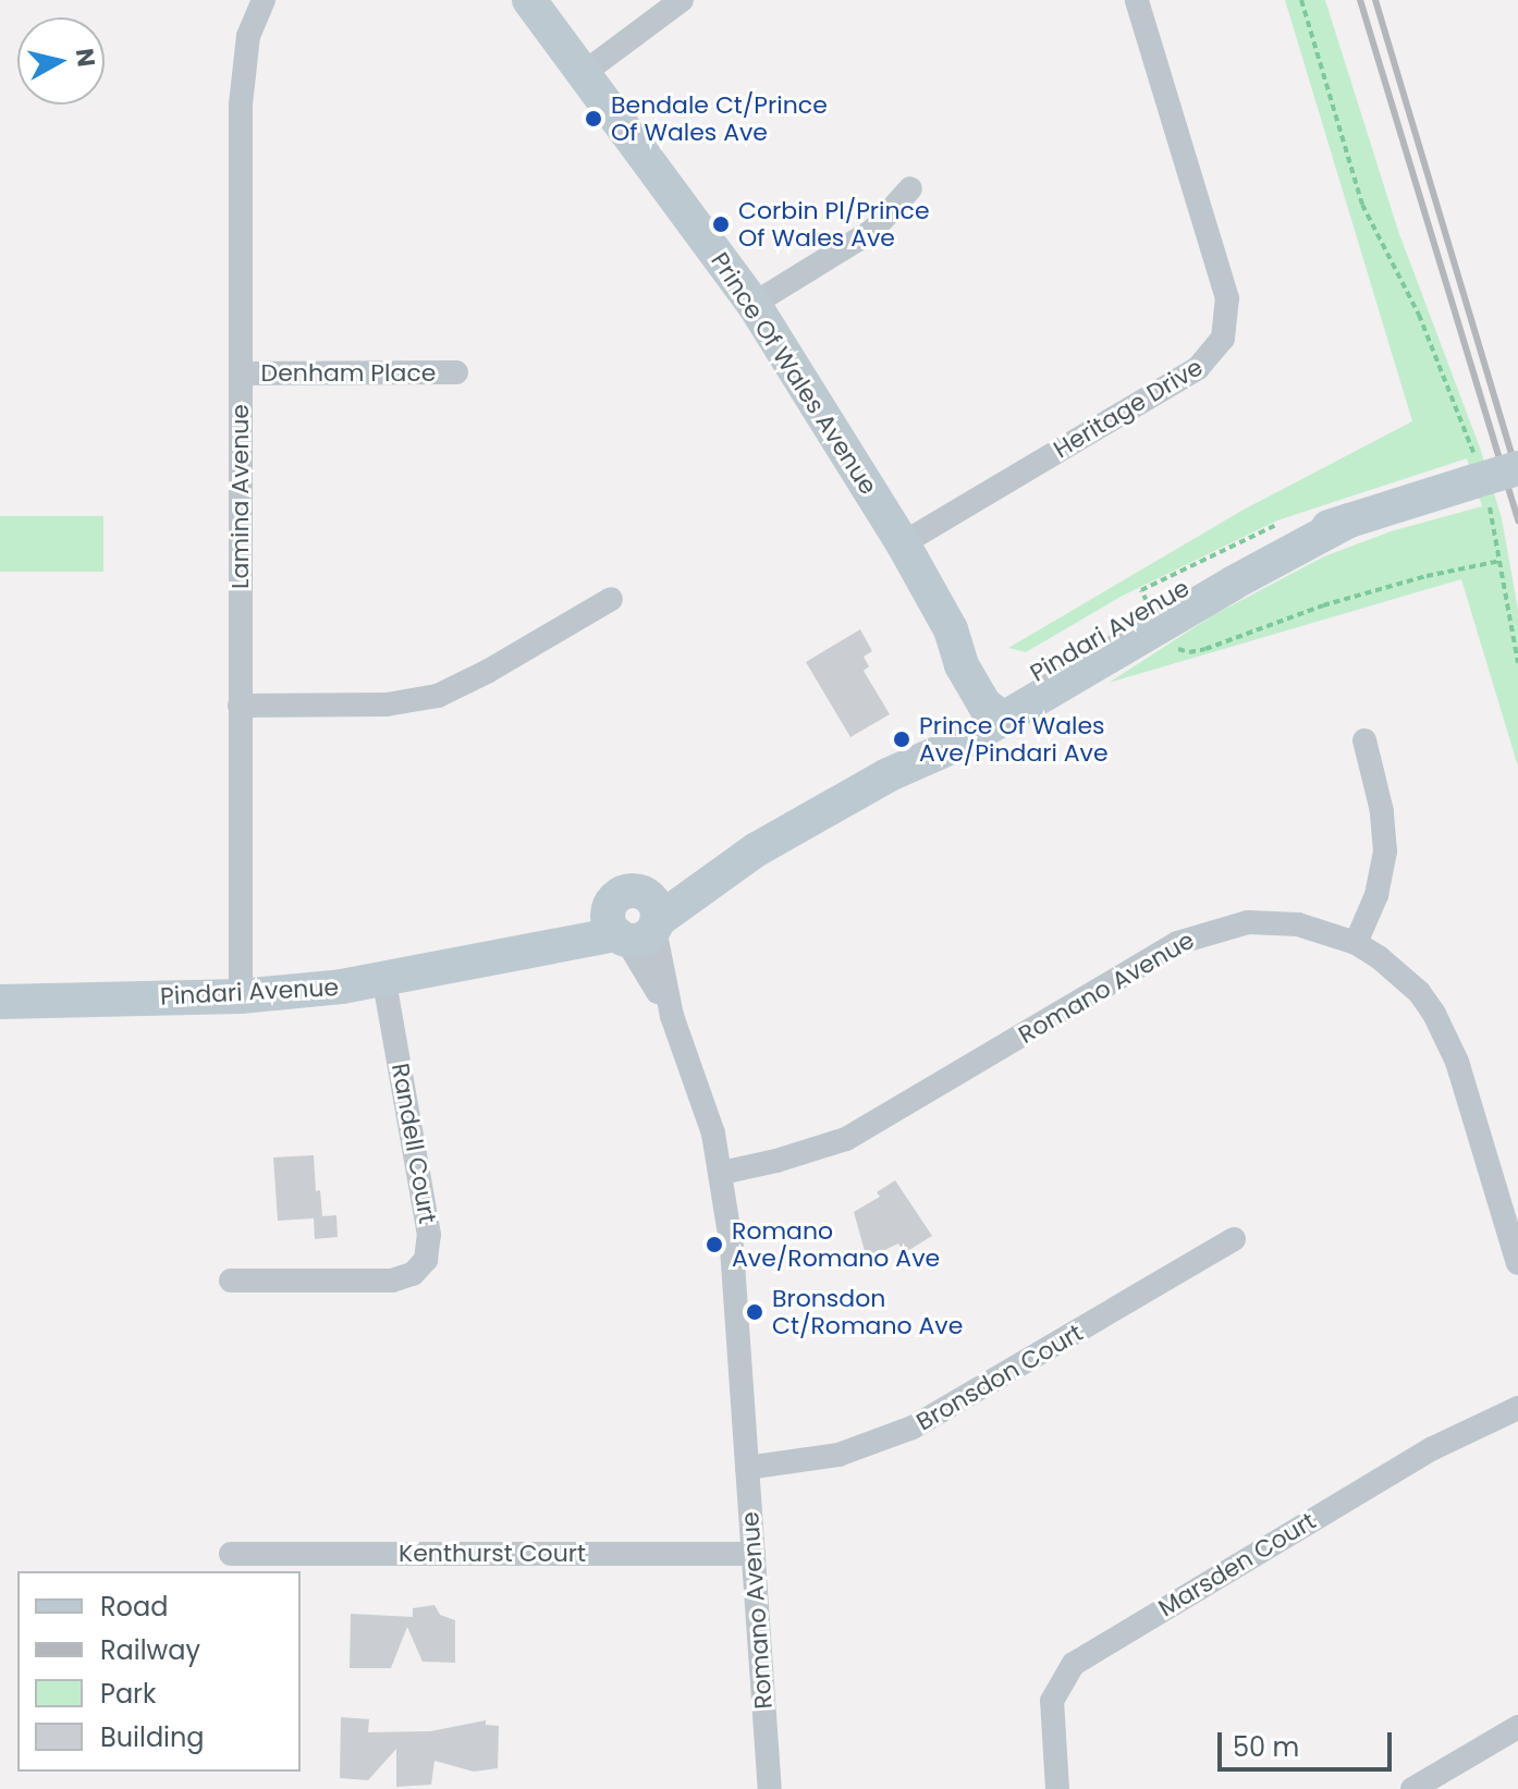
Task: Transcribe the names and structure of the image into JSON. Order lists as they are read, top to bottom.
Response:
{
  "streets": {
    "street": [
      "Denham Place",
      "Prince Of Wales Avenue",
      "Heritage Drive",
      "Lamina Avenue",
      "Pindari Avenue",
      "Romano Avenue",
      "Randell Court",
      "Bronsdon Court",
      "Kenthurst Court",
      "Marsden Court"
    ]
  },
  "crossings": [
    ["Denham Place", "Lamina Avenue"],
    ["Prince Of Wales Avenue", "Heritage Drive"],
    ["Prince Of Wales Avenue", "Pindari Avenue"],
    ["Lamina Avenue", "Pindari Avenue"],
    ["Pindari Avenue", "Romano Avenue"],
    ["Pindari Avenue", "Randell Court"],
    ["Romano Avenue", "Bronsdon Court"],
    ["Romano Avenue", "Kenthurst Court"]
  ],
  "places": [
    "Bendale Ct/Prince Of Wales Ave",
    "Corbin Pl/Prince Of Wales Ave",
    "Prince Of Wales Ave/Pindari Ave",
    "Romano Ave/Romano Ave",
    "Bronsdon Ct/Romano Ave"
  ],
  "legend": [
    "Road",
    "Railway",
    "Park",
    "Building"
  ],
  "scale_bar": "50 m",
  "north": "right"
}
